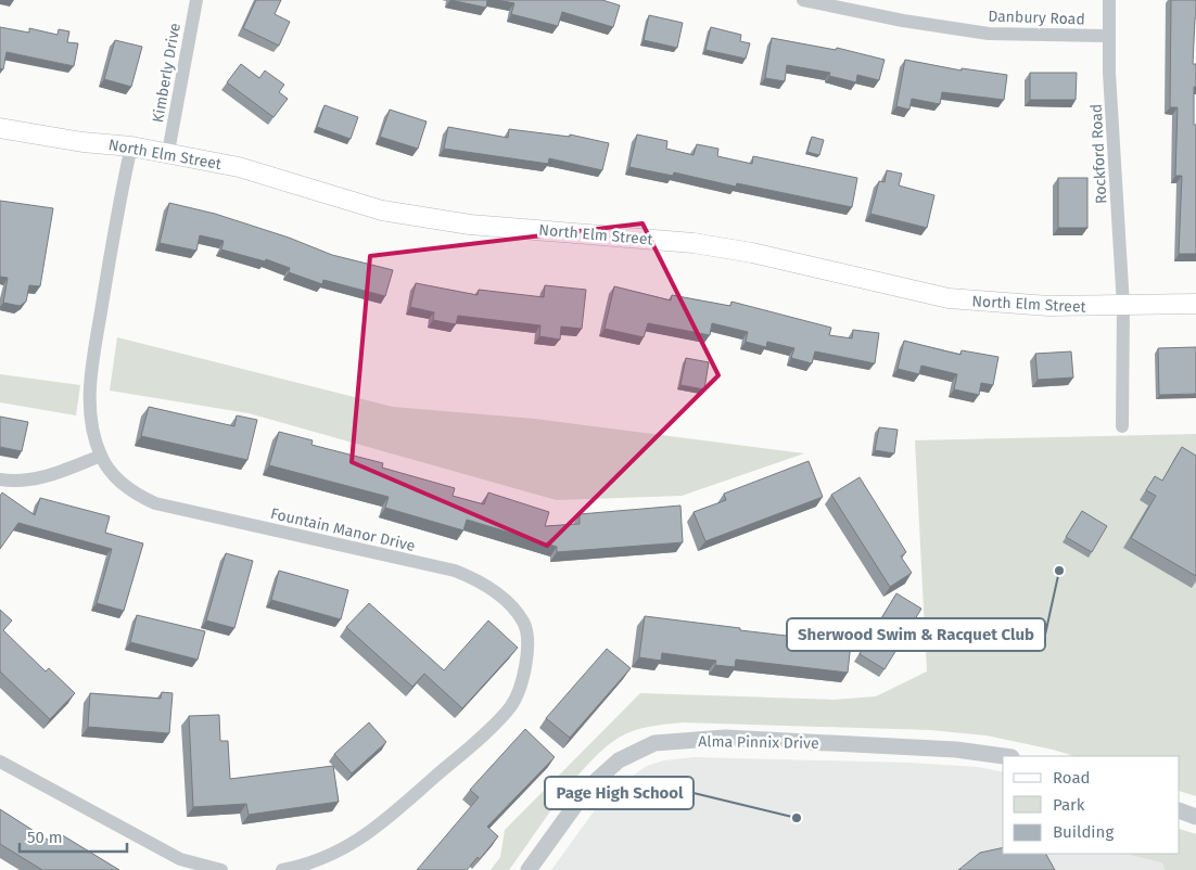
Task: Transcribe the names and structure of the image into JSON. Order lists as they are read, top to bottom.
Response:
{
  "streets": {
    "main road": ["North Elm Street"],
    "street": [
      "Danbury Road",
      "Kimberly Drive",
      "Rockford Road",
      "Fountain Manor Drive",
      "Alma Pinnix Drive"
    ]
  },
  "crossings": [
    ["Danbury Road", "Rockford Road"],
    ["Kimberly Drive", "North Elm Street"],
    ["North Elm Street", "Rockford Road"],
    ["North Elm Street", "Fountain Manor Drive"]
  ],
  "places": ["Sherwood Swim & Racquet Club", "Page High School"],
  "legend": ["Road", "Park", "Building"],
  "scale_bar": "50 m"
}
